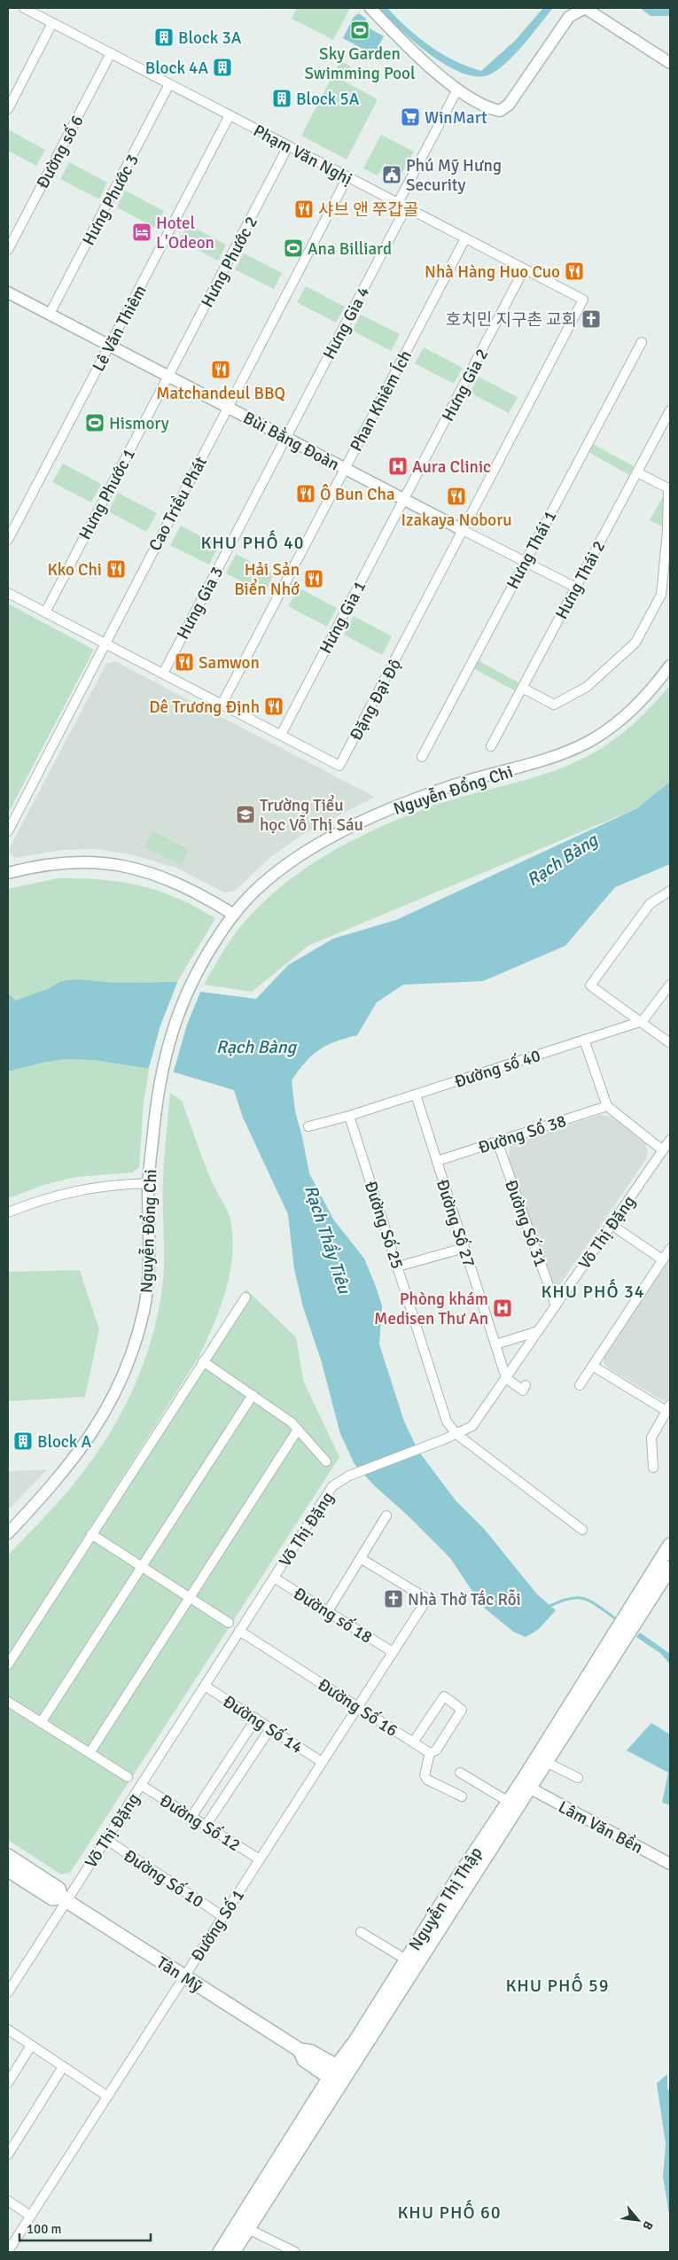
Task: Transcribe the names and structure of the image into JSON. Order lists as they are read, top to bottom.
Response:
{
  "streets": {
    "main road": ["Nguyễn Thị Thập", "Tân Mỹ"],
    "street": [
      "Đường số 6",
      "Phạm Văn Nghị",
      "Hưng Phước 3",
      "Hưng Phước 2",
      "Hưng Gia 4",
      "Lê Văn Thiêm",
      "Hưng Gia 2",
      "Phan Khiêm Ích",
      "Bùi Bằng Đoàn",
      "Hưng Phước 1",
      "Cao Triều Phát",
      "Hưng Thái 1",
      "Hưng Thái 2",
      "Hưng Gia 3",
      "Hưng Gia 1",
      "Đặng Đại Độ",
      "Nguyễn Đổng Chi",
      "Đường số 40",
      "Đường Số 38",
      "Đường Số 27",
      "Đường Số 31",
      "Đường Số 25",
      "Võ Thị Đặng",
      "Đường số 18",
      "Đường Số 16",
      "Đường Số 14",
      "Đường Số 12",
      "Lâm Văn Bền",
      "Đường Số 10",
      "Đường Số 1"
    ]
  },
  "crossings": [
    ["Đường số 6", "Phạm Văn Nghị"],
    ["Phạm Văn Nghị", "Hưng Phước 3"],
    ["Phạm Văn Nghị", "Hưng Phước 2"],
    ["Phạm Văn Nghị", "Hưng Gia 4"],
    ["Phạm Văn Nghị", "Lê Văn Thiêm"],
    ["Phạm Văn Nghị", "Hưng Gia 2"],
    ["Phạm Văn Nghị", "Phan Khiêm Ích"],
    ["Phạm Văn Nghị", "Cao Triều Phát"],
    ["Phạm Văn Nghị", "Đặng Đại Độ"],
    ["Hưng Phước 3", "Bùi Bằng Đoàn"],
    ["Hưng Phước 2", "Bùi Bằng Đoàn"],
    ["Hưng Phước 2", "Hưng Phước 1"],
    ["Hưng Gia 4", "Bùi Bằng Đoàn"],
    ["Hưng Gia 4", "Hưng Gia 3"],
    ["Lê Văn Thiêm", "Bùi Bằng Đoàn"],
    ["Hưng Gia 2", "Bùi Bằng Đoàn"],
    ["Hưng Gia 2", "Hưng Gia 1"],
    ["Phan Khiêm Ích", "Bùi Bằng Đoàn"],
    ["Phan Khiêm Ích", "Đặng Đại Độ"],
    ["Bùi Bằng Đoàn", "Hưng Phước 1"],
    ["Bùi Bằng Đoàn", "Cao Triều Phát"],
    ["Bùi Bằng Đoàn", "Hưng Thái 1"],
    ["Bùi Bằng Đoàn", "Hưng Thái 2"],
    ["Bùi Bằng Đoàn", "Hưng Gia 3"],
    ["Bùi Bằng Đoàn", "Hưng Gia 1"],
    ["Bùi Bằng Đoàn", "Đặng Đại Độ"],
    ["Hưng Phước 1", "Đặng Đại Độ"],
    ["Cao Triều Phát", "Đặng Đại Độ"],
    ["Hưng Gia 3", "Đặng Đại Độ"],
    ["Hưng Gia 1", "Đặng Đại Độ"],
    ["Đường số 40", "Đường Số 27"],
    ["Đường số 40", "Đường Số 25"],
    ["Đường Số 38", "Đường Số 27"],
    ["Đường Số 38", "Đường Số 31"],
    ["Đường Số 27", "Võ Thị Đặng"],
    ["Đường Số 31", "Võ Thị Đặng"],
    ["Đường Số 25", "Võ Thị Đặng"],
    ["Võ Thị Đặng", "Đường số 18"],
    ["Võ Thị Đặng", "Đường Số 16"],
    ["Võ Thị Đặng", "Đường Số 14"],
    ["Võ Thị Đặng", "Đường Số 12"],
    ["Võ Thị Đặng", "Đường Số 10"],
    ["Võ Thị Đặng", "Tân Mỹ"],
    ["Đường số 18", "Đường Số 1"],
    ["Đường Số 16", "Đường Số 1"],
    ["Đường Số 14", "Đường Số 1"],
    ["Đường Số 12", "Đường Số 1"],
    ["Lâm Văn Bền", "Nguyễn Thị Thập"],
    ["Đường Số 10", "Đường Số 1"],
    ["Nguyễn Thị Thập", "Tân Mỹ"],
    ["Đường Số 1", "Tân Mỹ"]
  ],
  "districts": [
    "KHU PHỐ 40",
    "KHU PHỐ 34",
    "KHU PHỐ 59",
    "KHU PHỐ 60"
  ],
  "water": ["Rạch Bàng", "Rạch Thầy Tiêu"],
  "places": {
    "sports": ["Sky Garden Swimming Pool", "Ana Billiard", "Hismory"],
    "building": [
      "Block 3A",
      "Block 4A",
      "Block 5A",
      "Block A"
    ],
    "supermarket": ["WinMart"],
    "public building": ["Phú Mỹ Hưng Security"],
    "restaurant": [
      "샤브 앤 쭈갑골",
      "Nhà Hàng Huo Cuo",
      "Matchandeul BBQ",
      "Ô Bun Cha",
      "Izakaya Noboru",
      "Kko Chi",
      "Hải Sản Biển Nhớ",
      "Samwon",
      "Dê Trương Định"
    ],
    "hotel": ["Hotel L'Odeon"],
    "church": ["호치민 지구촌 교회", "Nhà Thờ Tắc Rỗi"],
    "hospital": ["Aura Clinic", "Phòng khám Medisen Thư An"],
    "school or university": ["Trường Tiểu học Vỗ Thị Sáu"]
  },
  "scale_bar": "100 m",
  "north": "bottom right"
}
